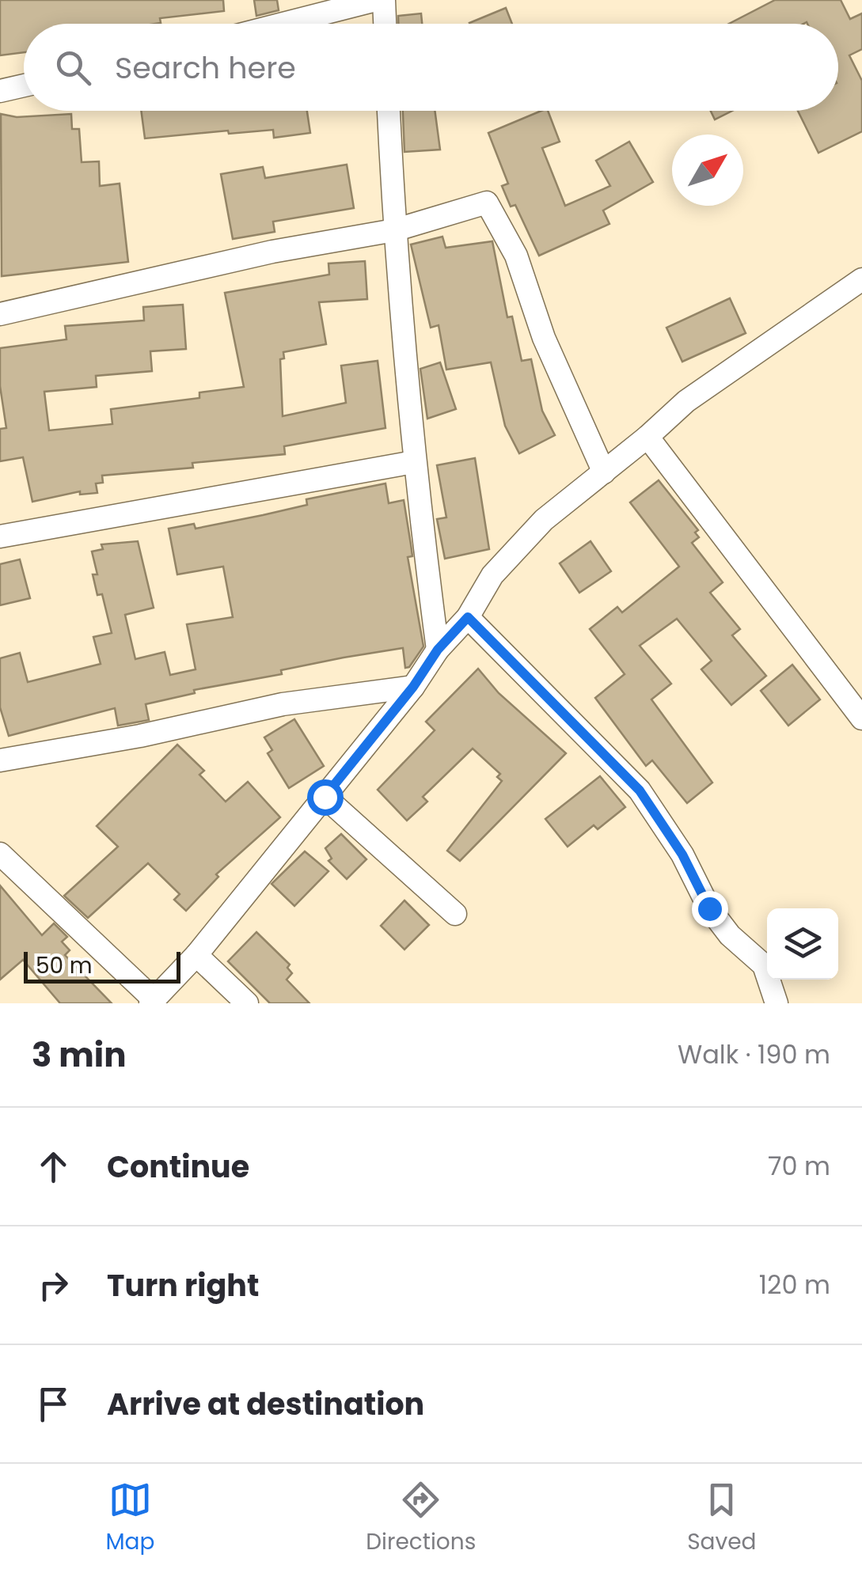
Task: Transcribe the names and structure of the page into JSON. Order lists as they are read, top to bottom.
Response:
{
  "scale_bar": "50 m",
  "north": "top right",
  "page": {
    "search": "Search here",
    "scale": "50 m",
    "heading": ["3 min", "Walk · 190 m"],
    "list": [
      ["Continue", "70 m"],
      ["Turn right", "120 m"],
      "Arrive at destination"
    ],
    "nav": ["Map", "Directions", "Saved"]
  }
}
